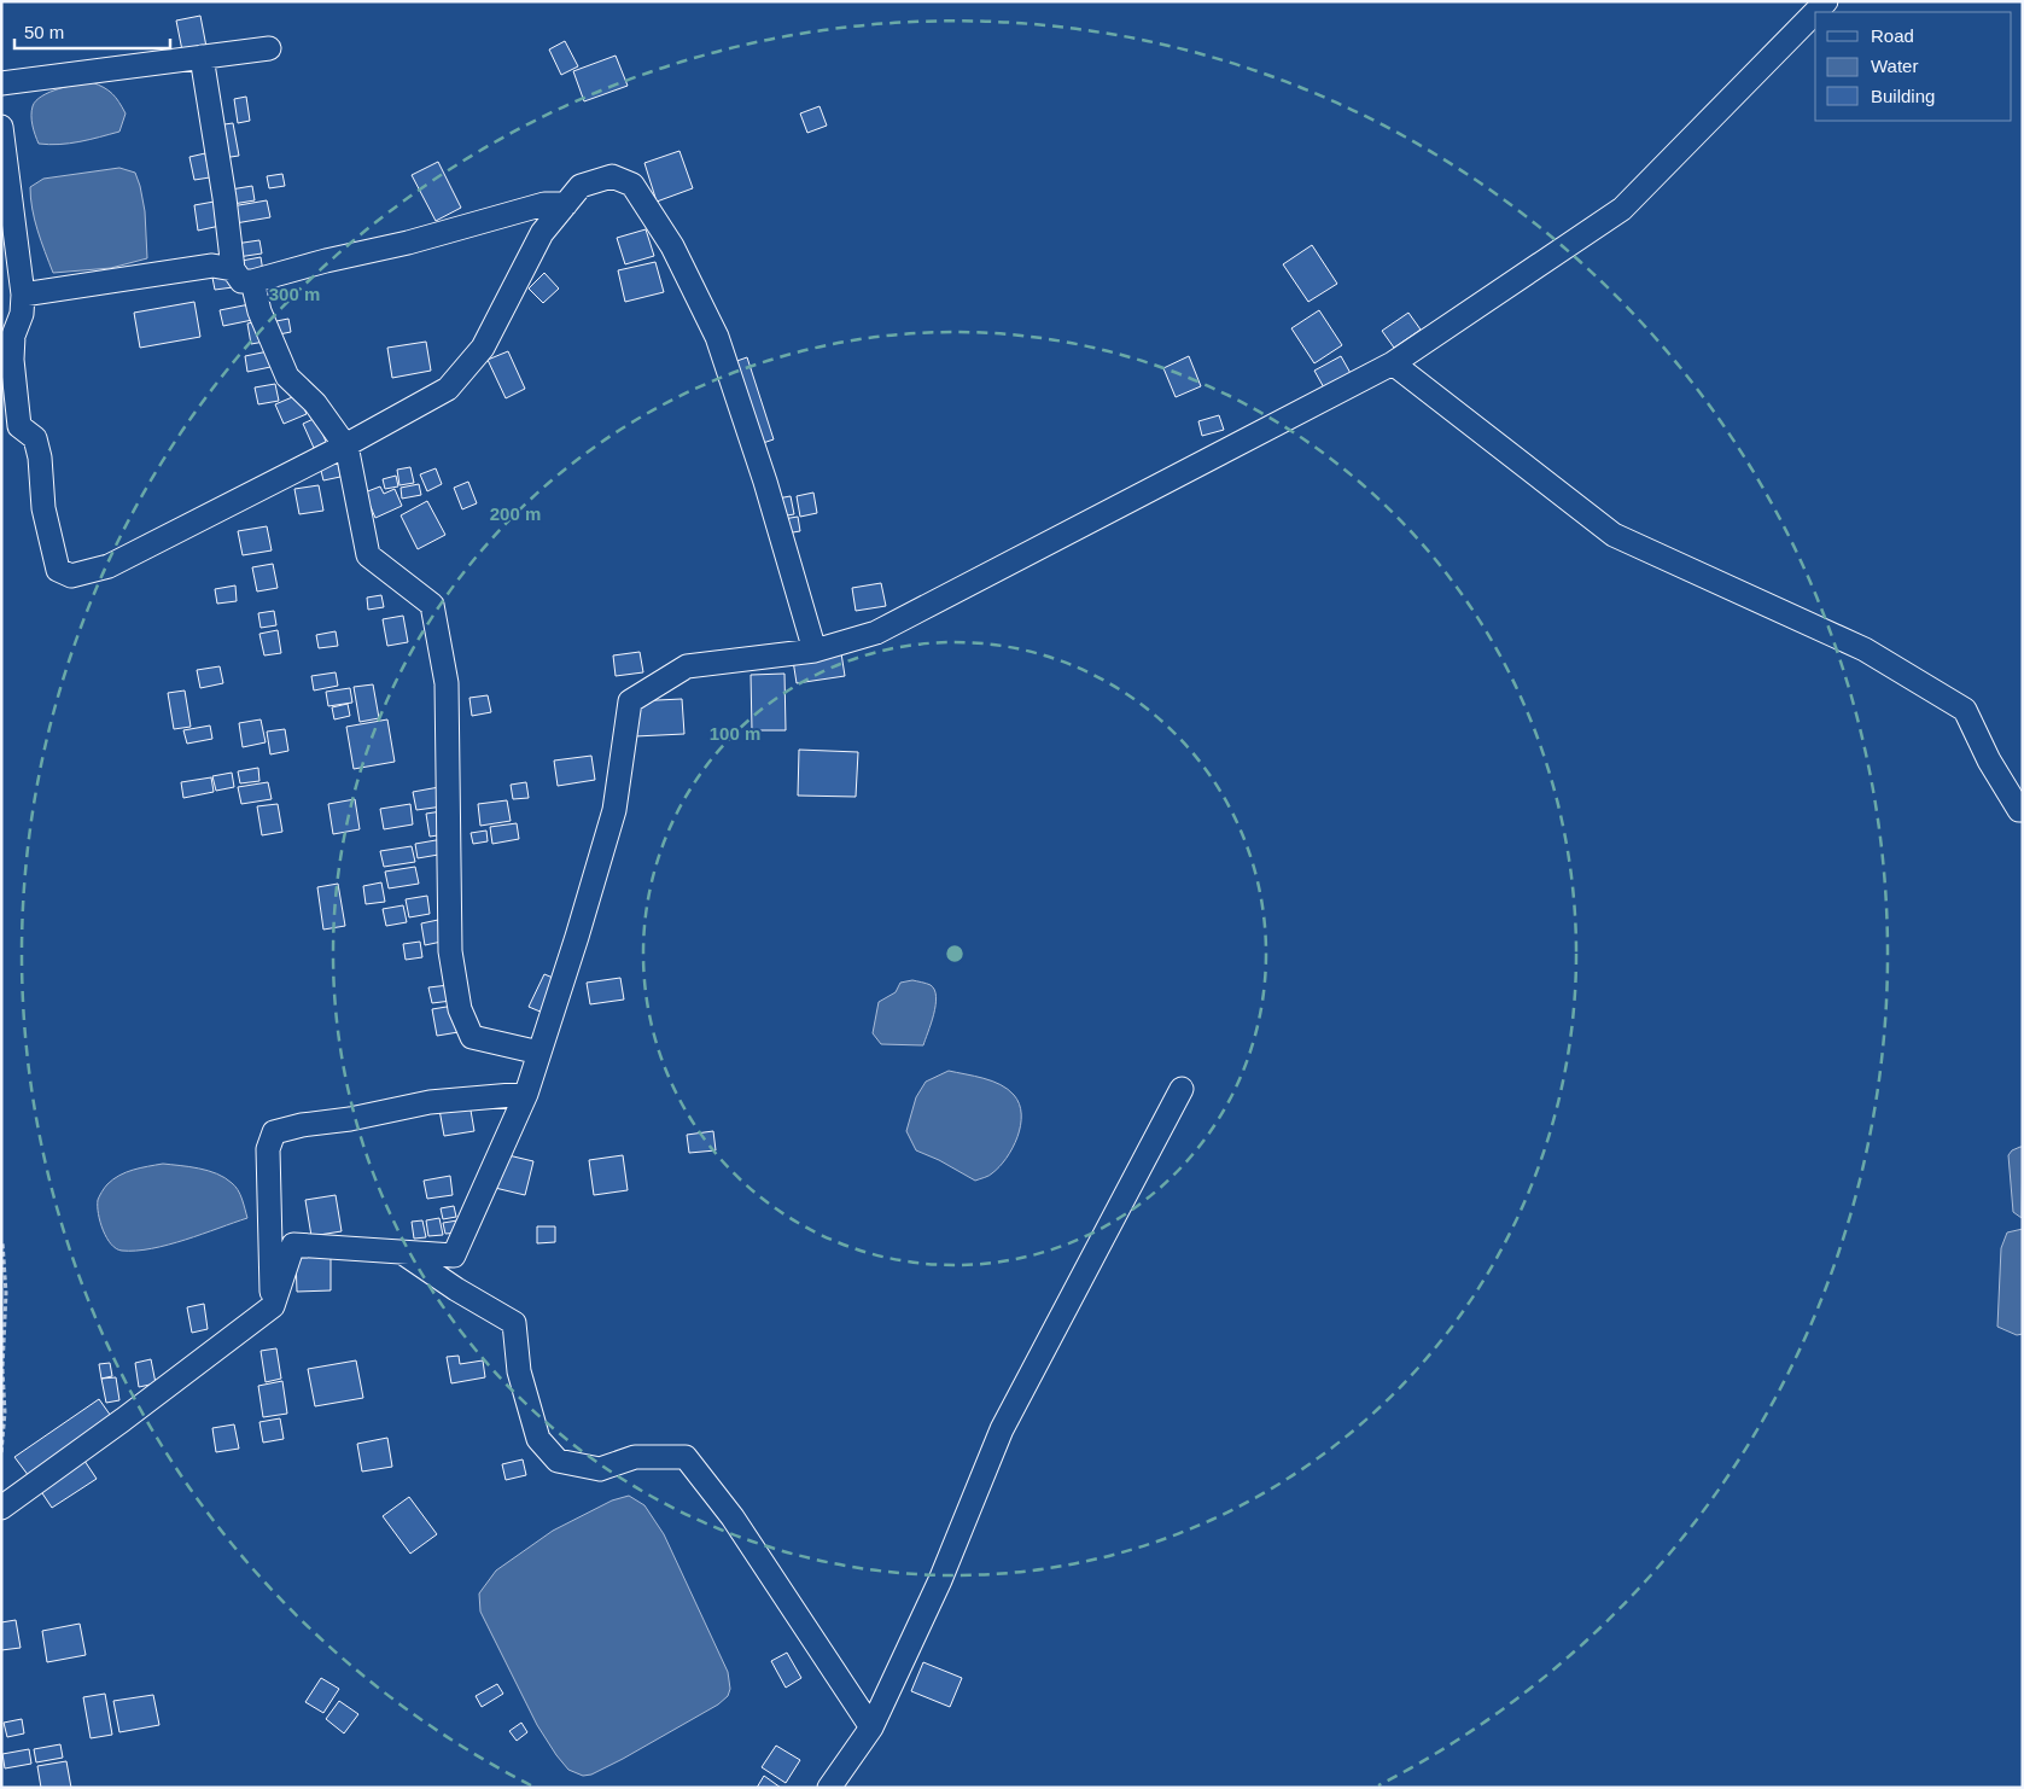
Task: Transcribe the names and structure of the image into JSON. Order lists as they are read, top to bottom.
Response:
{
  "legend": ["Road", "Water", "Building"],
  "scale_bar": "50 m",
  "rings": ["300 m", "200 m", "100 m"]
}
